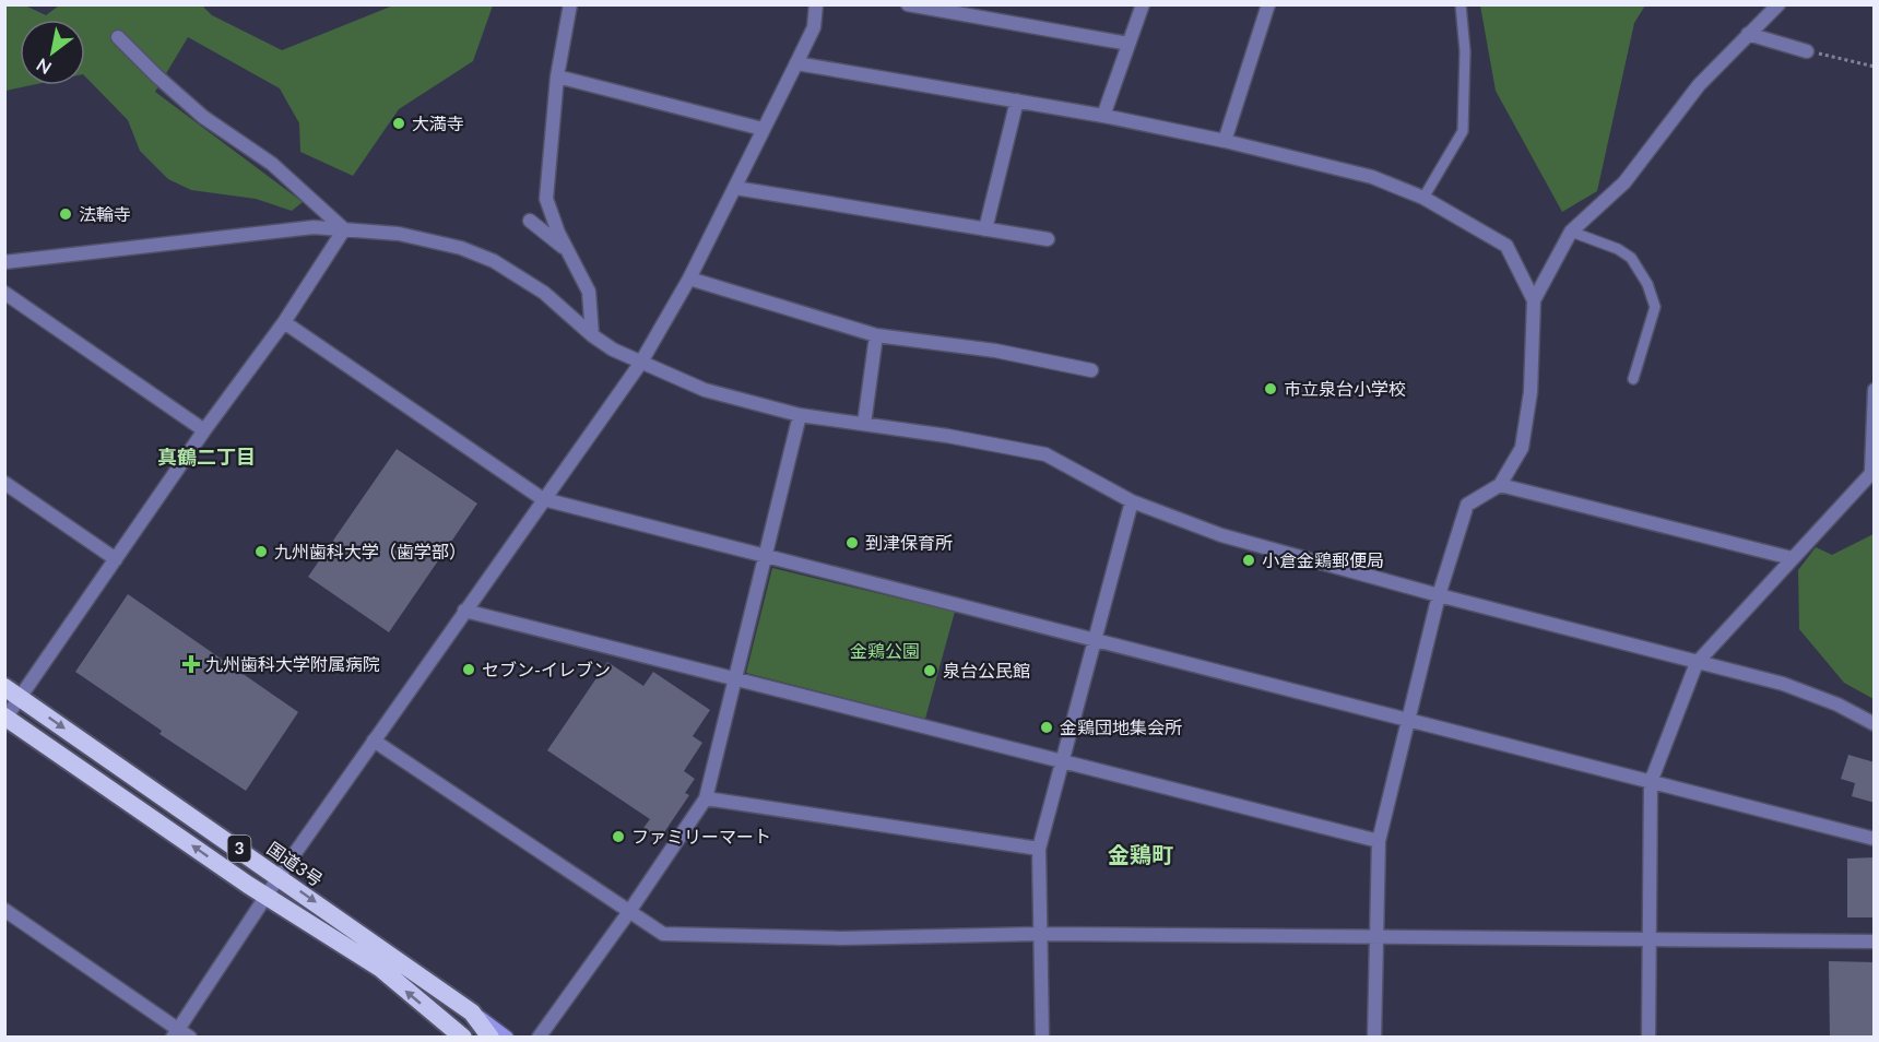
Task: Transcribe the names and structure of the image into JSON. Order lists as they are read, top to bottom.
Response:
{
  "streets": {
    "highway": ["3", "国道3号"]
  },
  "districts": ["真鶴二丁目", "金鶏町"],
  "parks": ["金鶏公園"],
  "places": {
    "other": [
      "大満寺",
      "法輪寺",
      "市立泉台小学校",
      "到津保育所",
      "九州歯科大学（歯学部）",
      "小倉金鶏郵便局",
      "セブン-イレブン",
      "泉台公民館",
      "金鶏団地集会所",
      "ファミリーマート"
    ],
    "health": ["九州歯科大学附属病院"]
  },
  "north": "bottom left"
}
